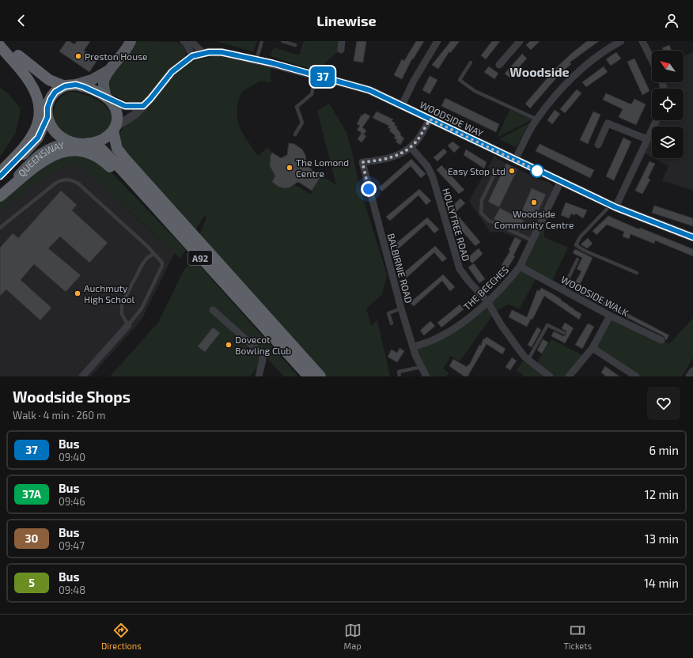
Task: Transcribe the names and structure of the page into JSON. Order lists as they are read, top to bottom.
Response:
{
  "streets": {
    "highway": ["A92"],
    "main road": ["QUEENSWAY"],
    "street": [
      "WOODSIDE WAY",
      "HOLLYTREE ROAD",
      "BALBIRNIE ROAD",
      "THE BEECHES",
      "WOODSIDE WALK"
    ]
  },
  "crossings": [
    ["WOODSIDE WAY", "THE BEECHES"],
    ["QUEENSWAY", "A92"],
    ["HOLLYTREE ROAD", "BALBIRNIE ROAD"],
    ["HOLLYTREE ROAD", "THE BEECHES"],
    ["BALBIRNIE ROAD", "THE BEECHES"],
    ["THE BEECHES", "WOODSIDE WALK"]
  ],
  "districts": ["Woodside"],
  "places": [
    "Preston House",
    "The Lomond Centre",
    "Easy Stop Ltd",
    "Woodside Community Centre",
    "Auchmuty High School",
    "Dovecot Bowling Club"
  ],
  "lines": ["bus line 37"],
  "north": "top left",
  "page": {
    "header": "Linewise",
    "on_map": "37",
    "heading": ["Woodside Shops", "Walk · 4 min · 260 m"],
    "list": [
      {
        "mark": "37",
        "name": "Bus",
        "note": "09:40",
        "value": "6 min"
      },
      {
        "mark": "37A",
        "name": "Bus",
        "note": "09:46",
        "value": "12 min"
      },
      {
        "mark": "30",
        "name": "Bus",
        "note": "09:47",
        "value": "13 min"
      },
      {
        "mark": "5",
        "name": "Bus",
        "note": "09:48",
        "value": "14 min"
      }
    ],
    "tabs": ["Directions", "Map", "Tickets"]
  }
}
